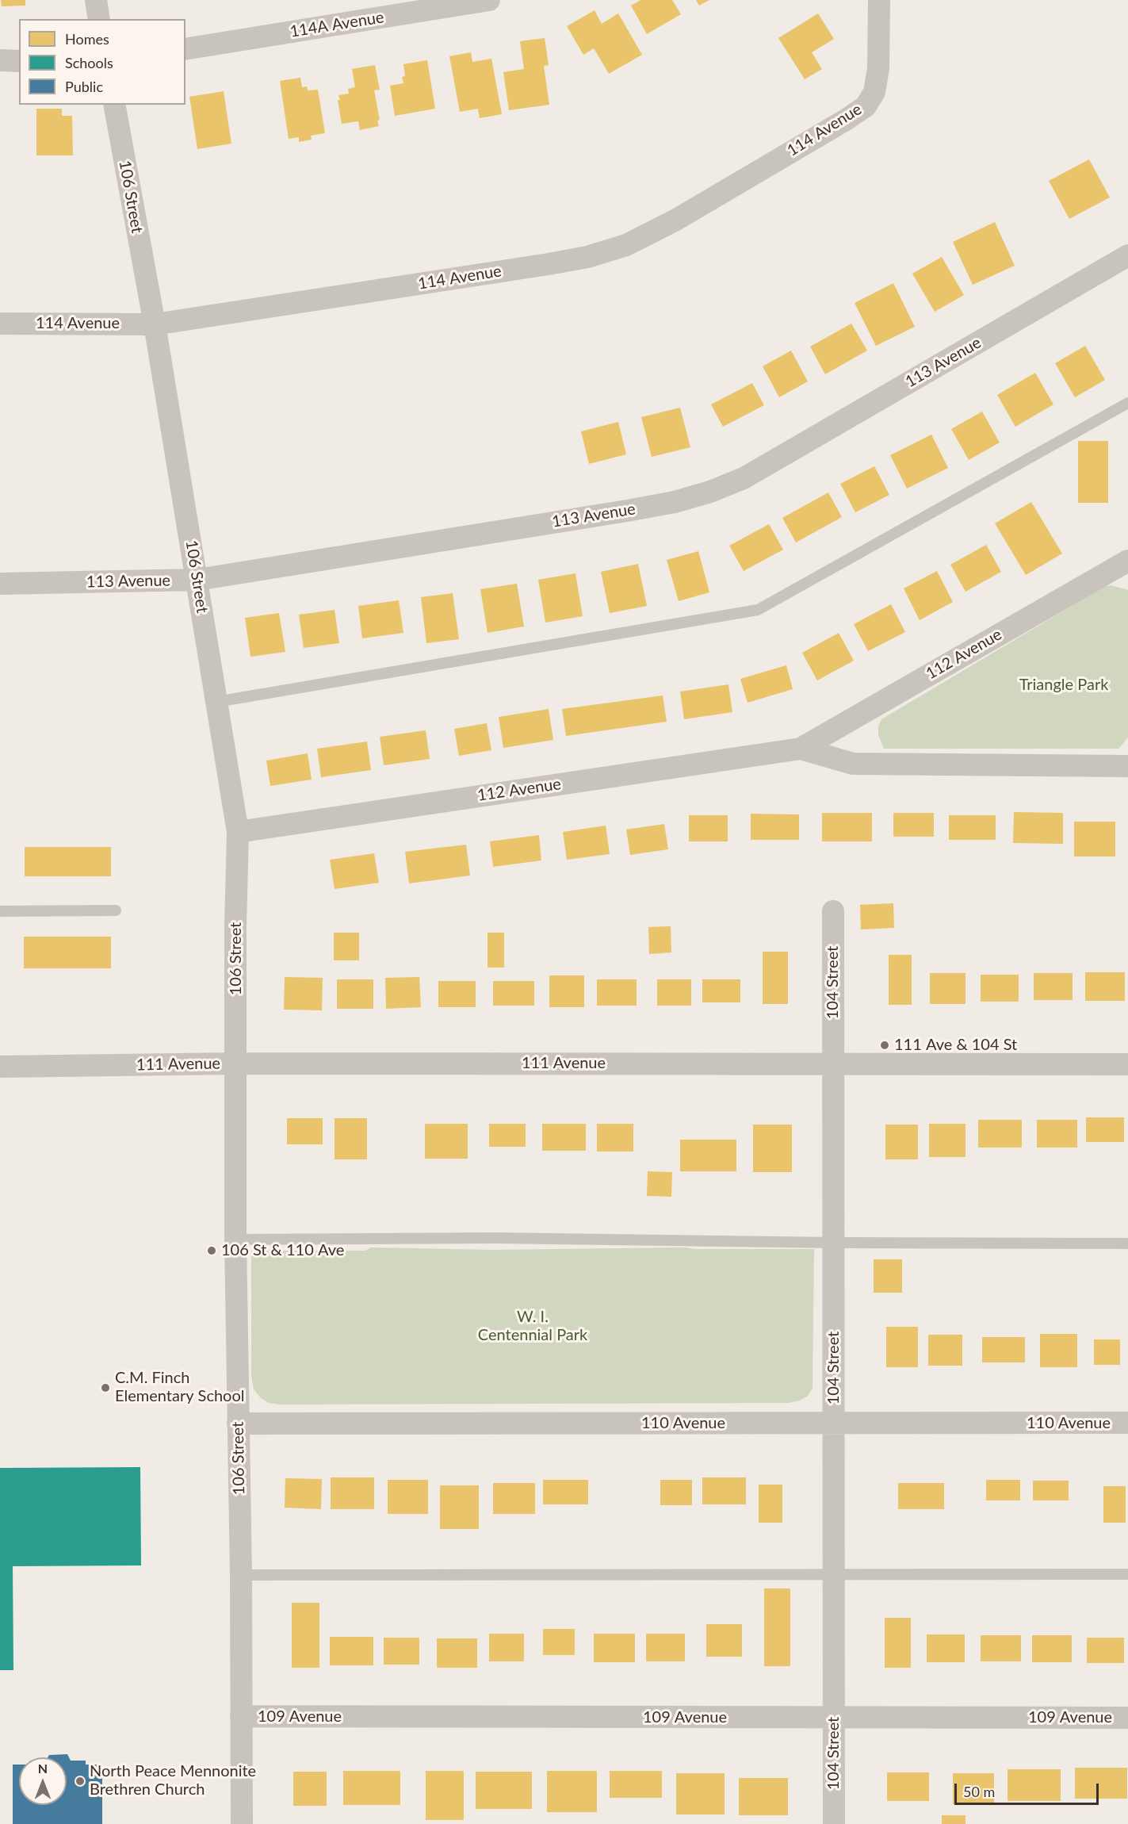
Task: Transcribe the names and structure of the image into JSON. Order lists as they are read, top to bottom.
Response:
{
  "streets": {
    "street": [
      "114A Avenue",
      "114 Avenue",
      "106 Street",
      "113 Avenue",
      "112 Avenue",
      "104 Street",
      "111 Avenue",
      "110 Avenue",
      "109 Avenue"
    ]
  },
  "crossings": [
    ["114 Avenue", "106 Street"],
    ["106 Street", "113 Avenue"],
    ["106 Street", "112 Avenue"],
    ["106 Street", "111 Avenue"],
    ["106 Street", "110 Avenue"],
    ["106 Street", "109 Avenue"],
    ["104 Street", "111 Avenue"],
    ["104 Street", "110 Avenue"],
    ["104 Street", "109 Avenue"]
  ],
  "parks": ["Triangle Park", "W. I. Centennial Park"],
  "places": [
    "111 Ave & 104 St",
    "106 St & 110 Ave",
    "C.M. Finch Elementary School",
    "North Peace Mennonite Brethren Church"
  ],
  "legend": ["Homes", "Schools", "Public"],
  "scale_bar": "50 m",
  "north": "top"
}
